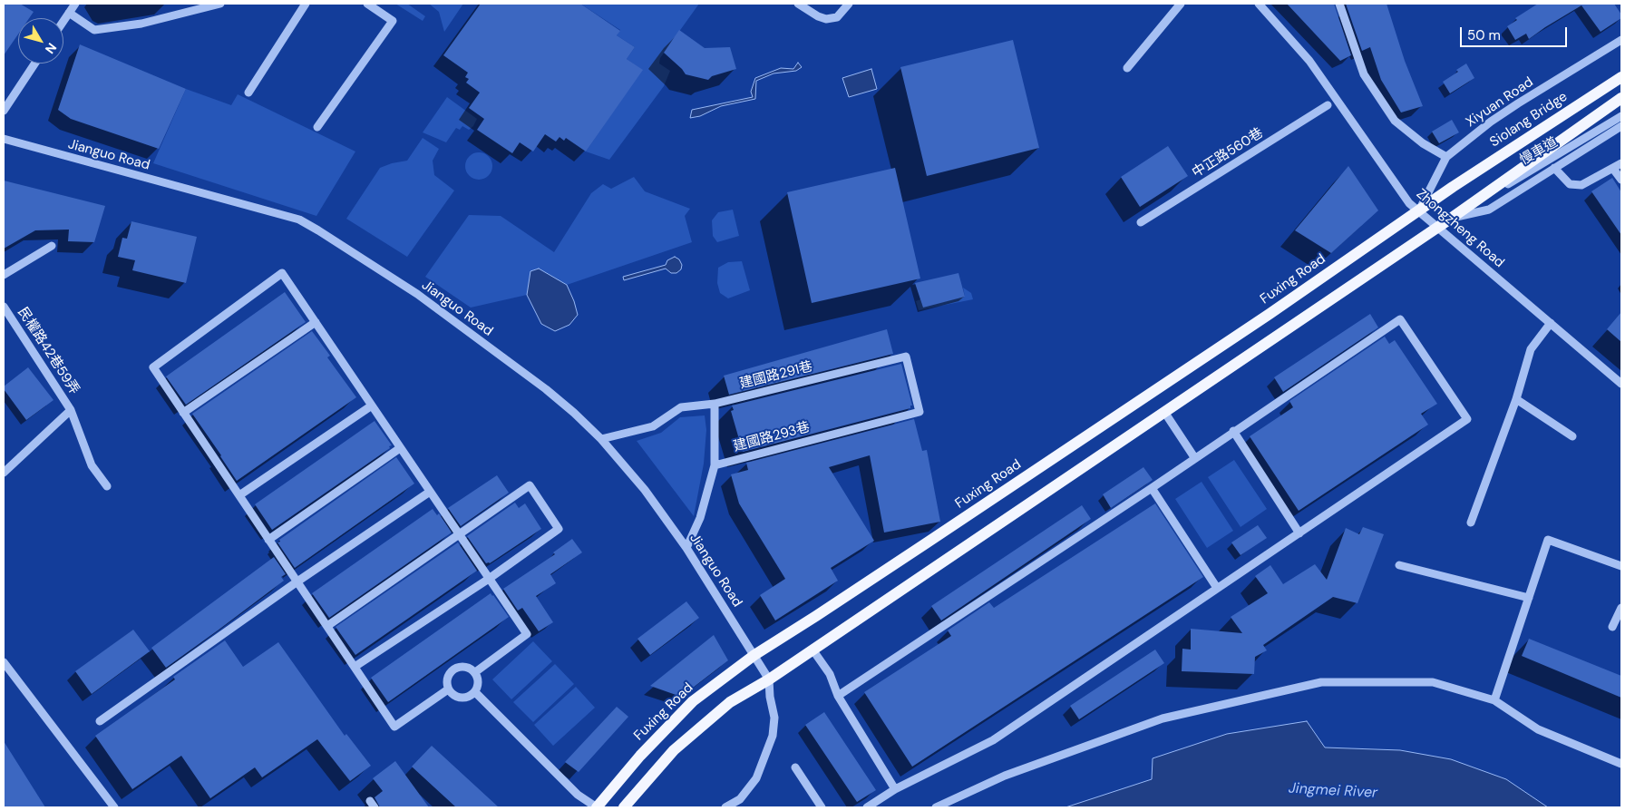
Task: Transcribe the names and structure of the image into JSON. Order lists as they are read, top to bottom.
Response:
{
  "streets": {
    "main road": ["Siolang Bridge", "Fuxing Road"],
    "street": [
      "Xiyuan Road",
      "慢車道",
      "中正路560巷",
      "Jianguo Road",
      "Zhongzheng Road",
      "民權路42巷59弄",
      "建國路291巷",
      "建國路293巷"
    ]
  },
  "crossings": [
    ["Xiyuan Road", "Siolang Bridge"],
    ["Xiyuan Road", "Zhongzheng Road"],
    ["Xiyuan Road", "Fuxing Road"],
    ["Siolang Bridge", "Zhongzheng Road"],
    ["Siolang Bridge", "Fuxing Road"],
    ["Jianguo Road", "Fuxing Road"],
    ["Jianguo Road", "建國路291巷"],
    ["Zhongzheng Road", "Fuxing Road"],
    ["建國路291巷", "建國路293巷"]
  ],
  "water": ["Jingmei River"],
  "scale_bar": "50 m",
  "north": "bottom right"
}
